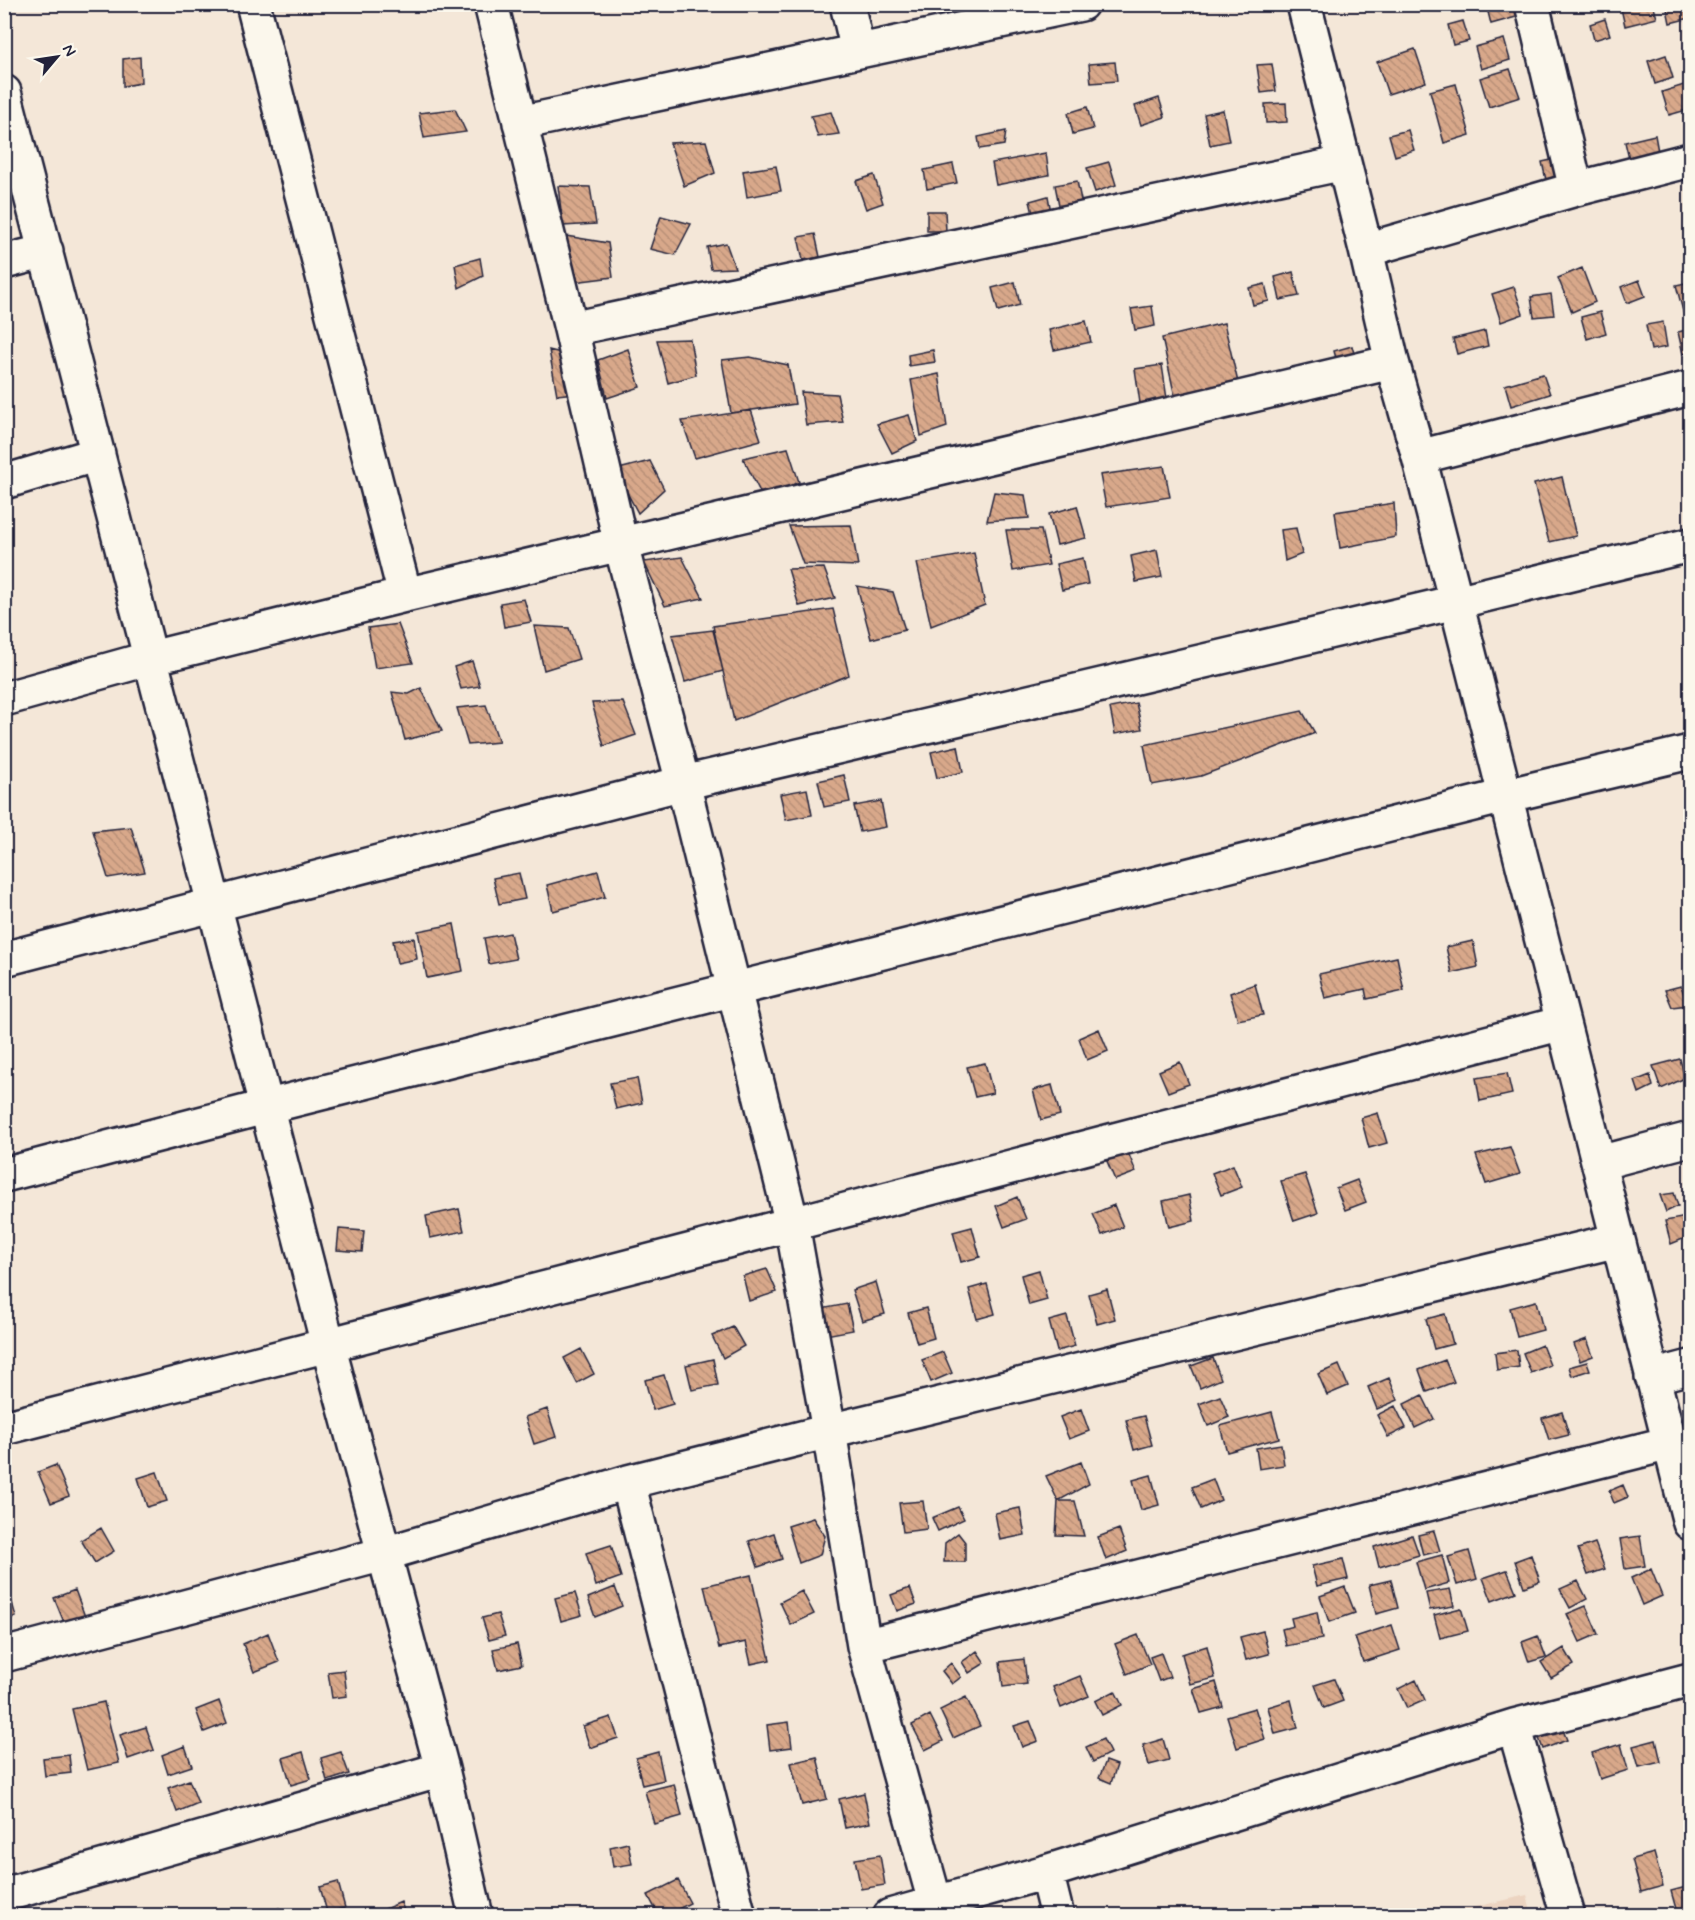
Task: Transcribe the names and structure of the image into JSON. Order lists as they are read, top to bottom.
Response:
{
  "north": "top right"
}
